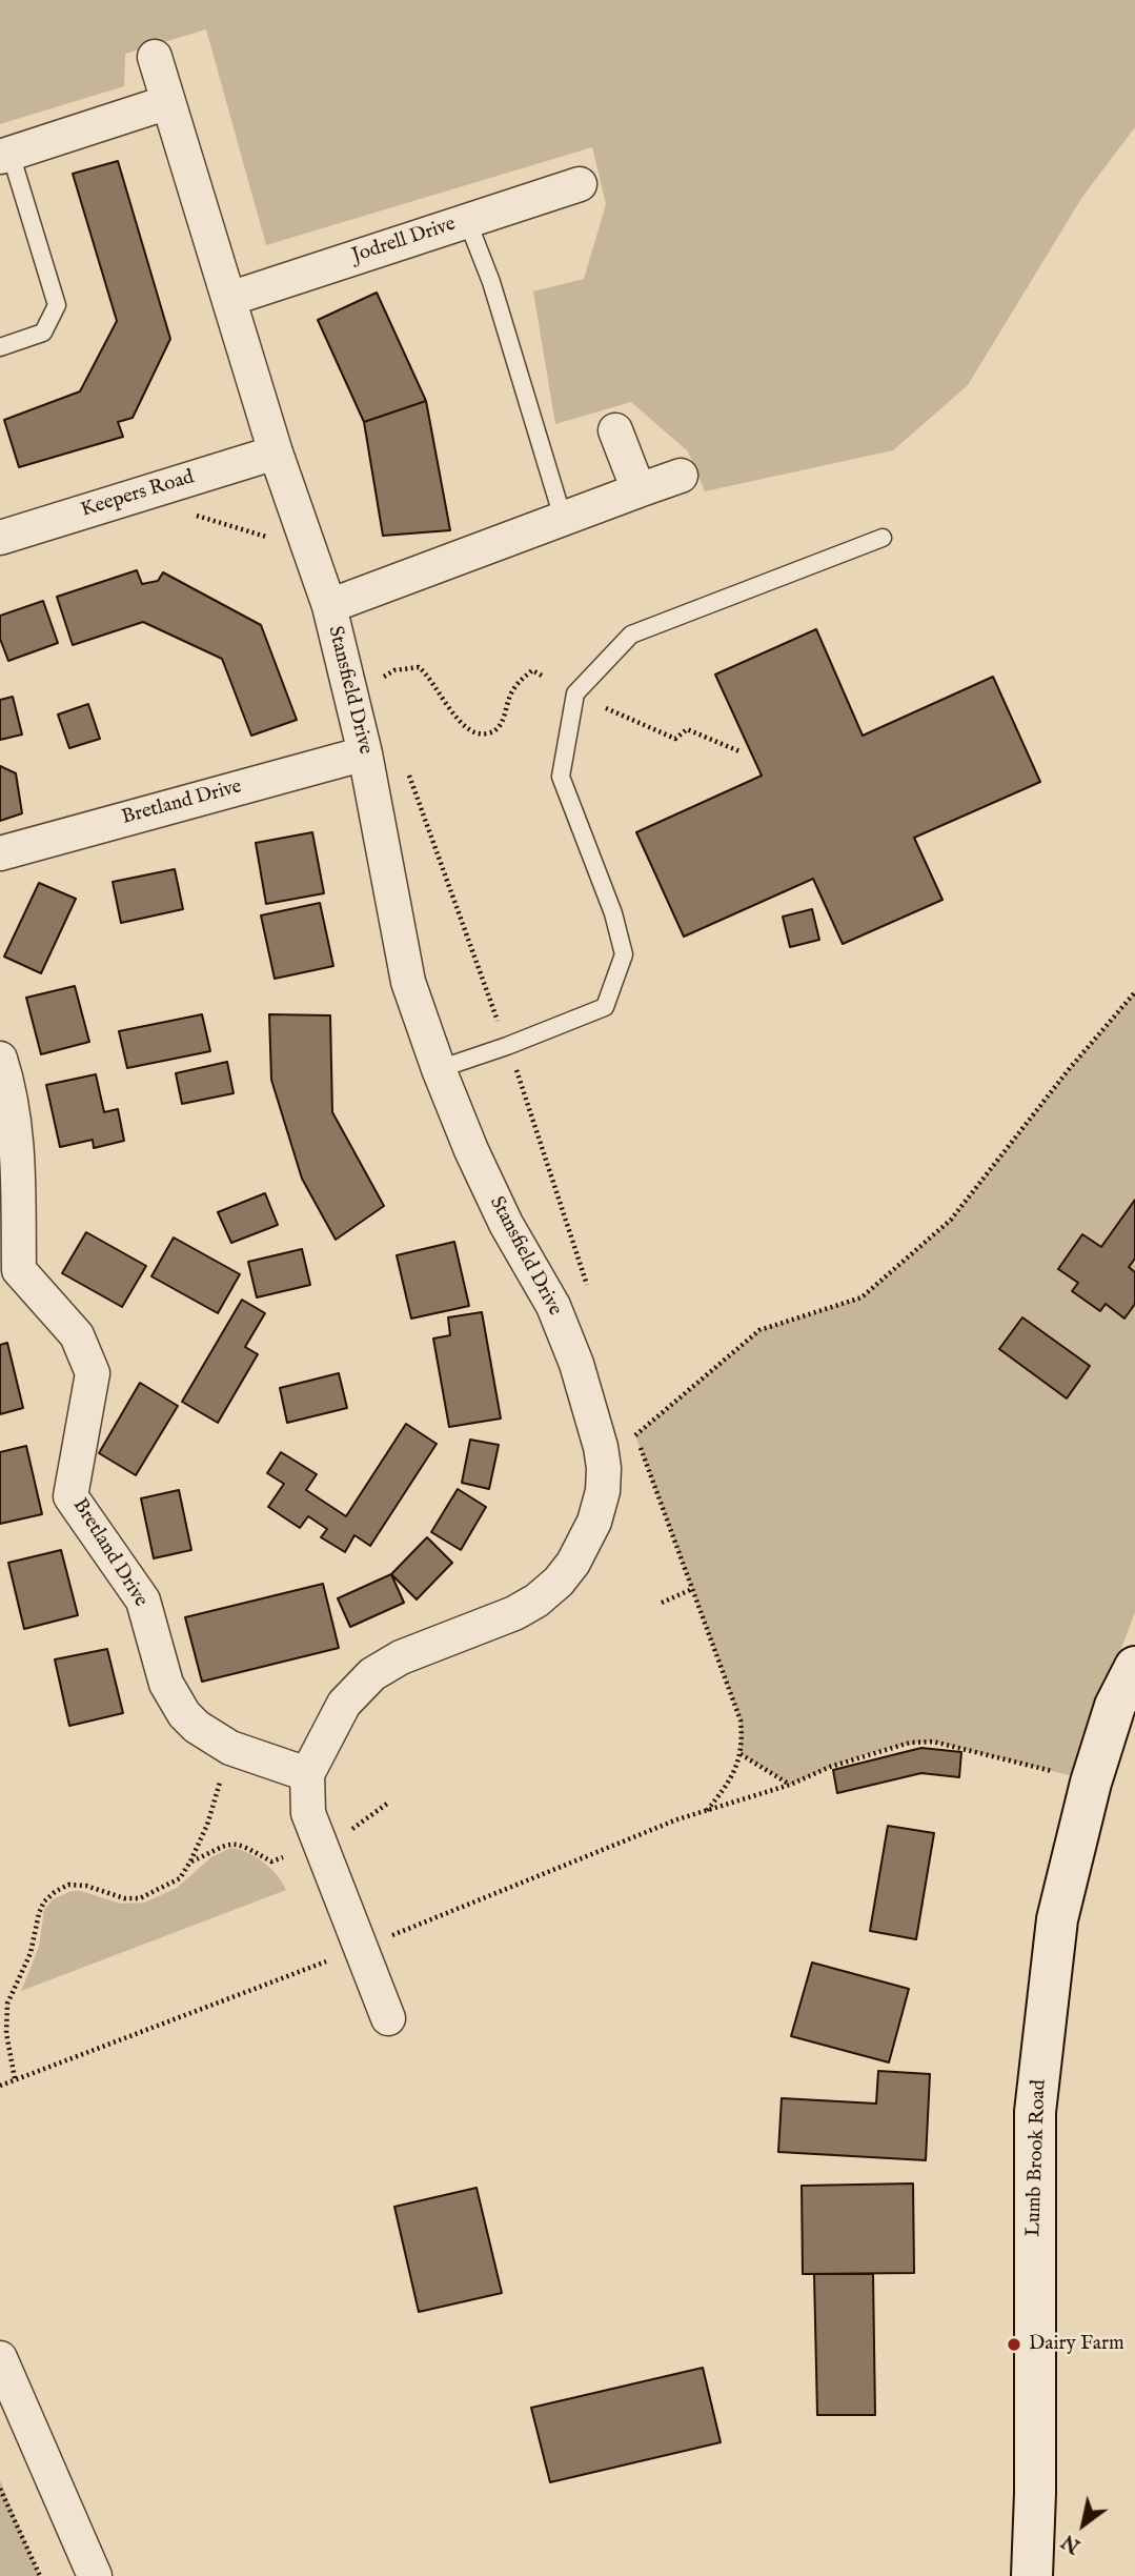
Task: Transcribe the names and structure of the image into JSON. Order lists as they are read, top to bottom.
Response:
{
  "streets": {
    "street": [
      "Jodrell Drive",
      "Keepers Road",
      "Stansfield Drive",
      "Bretland Drive",
      "Lumb Brook Road"
    ]
  },
  "crossings": [
    ["Jodrell Drive", "Stansfield Drive"],
    ["Keepers Road", "Stansfield Drive"],
    ["Stansfield Drive", "Bretland Drive"]
  ],
  "places": ["Dairy Farm"],
  "north": "bottom left"
}
